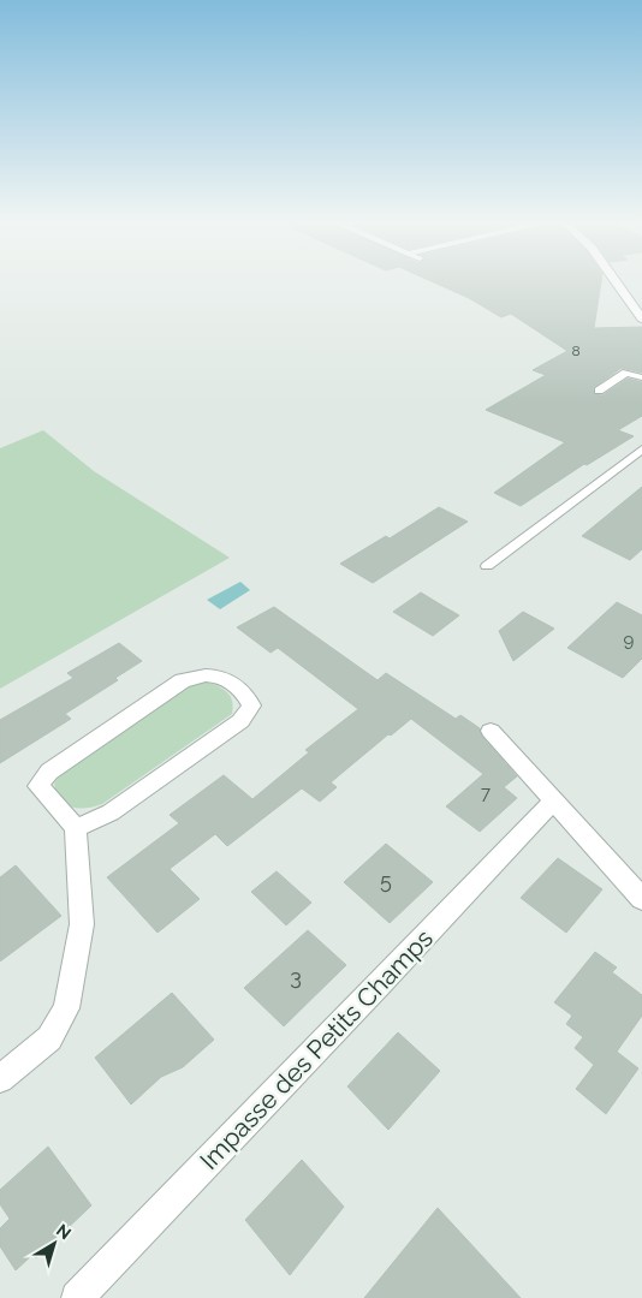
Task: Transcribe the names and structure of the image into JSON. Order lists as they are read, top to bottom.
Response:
{
  "streets": {
    "street": ["Impasse des Petits Champs"]
  },
  "house_numbers": [
    "8",
    "9",
    "7",
    "5",
    "3"
  ],
  "north": "top right"
}
